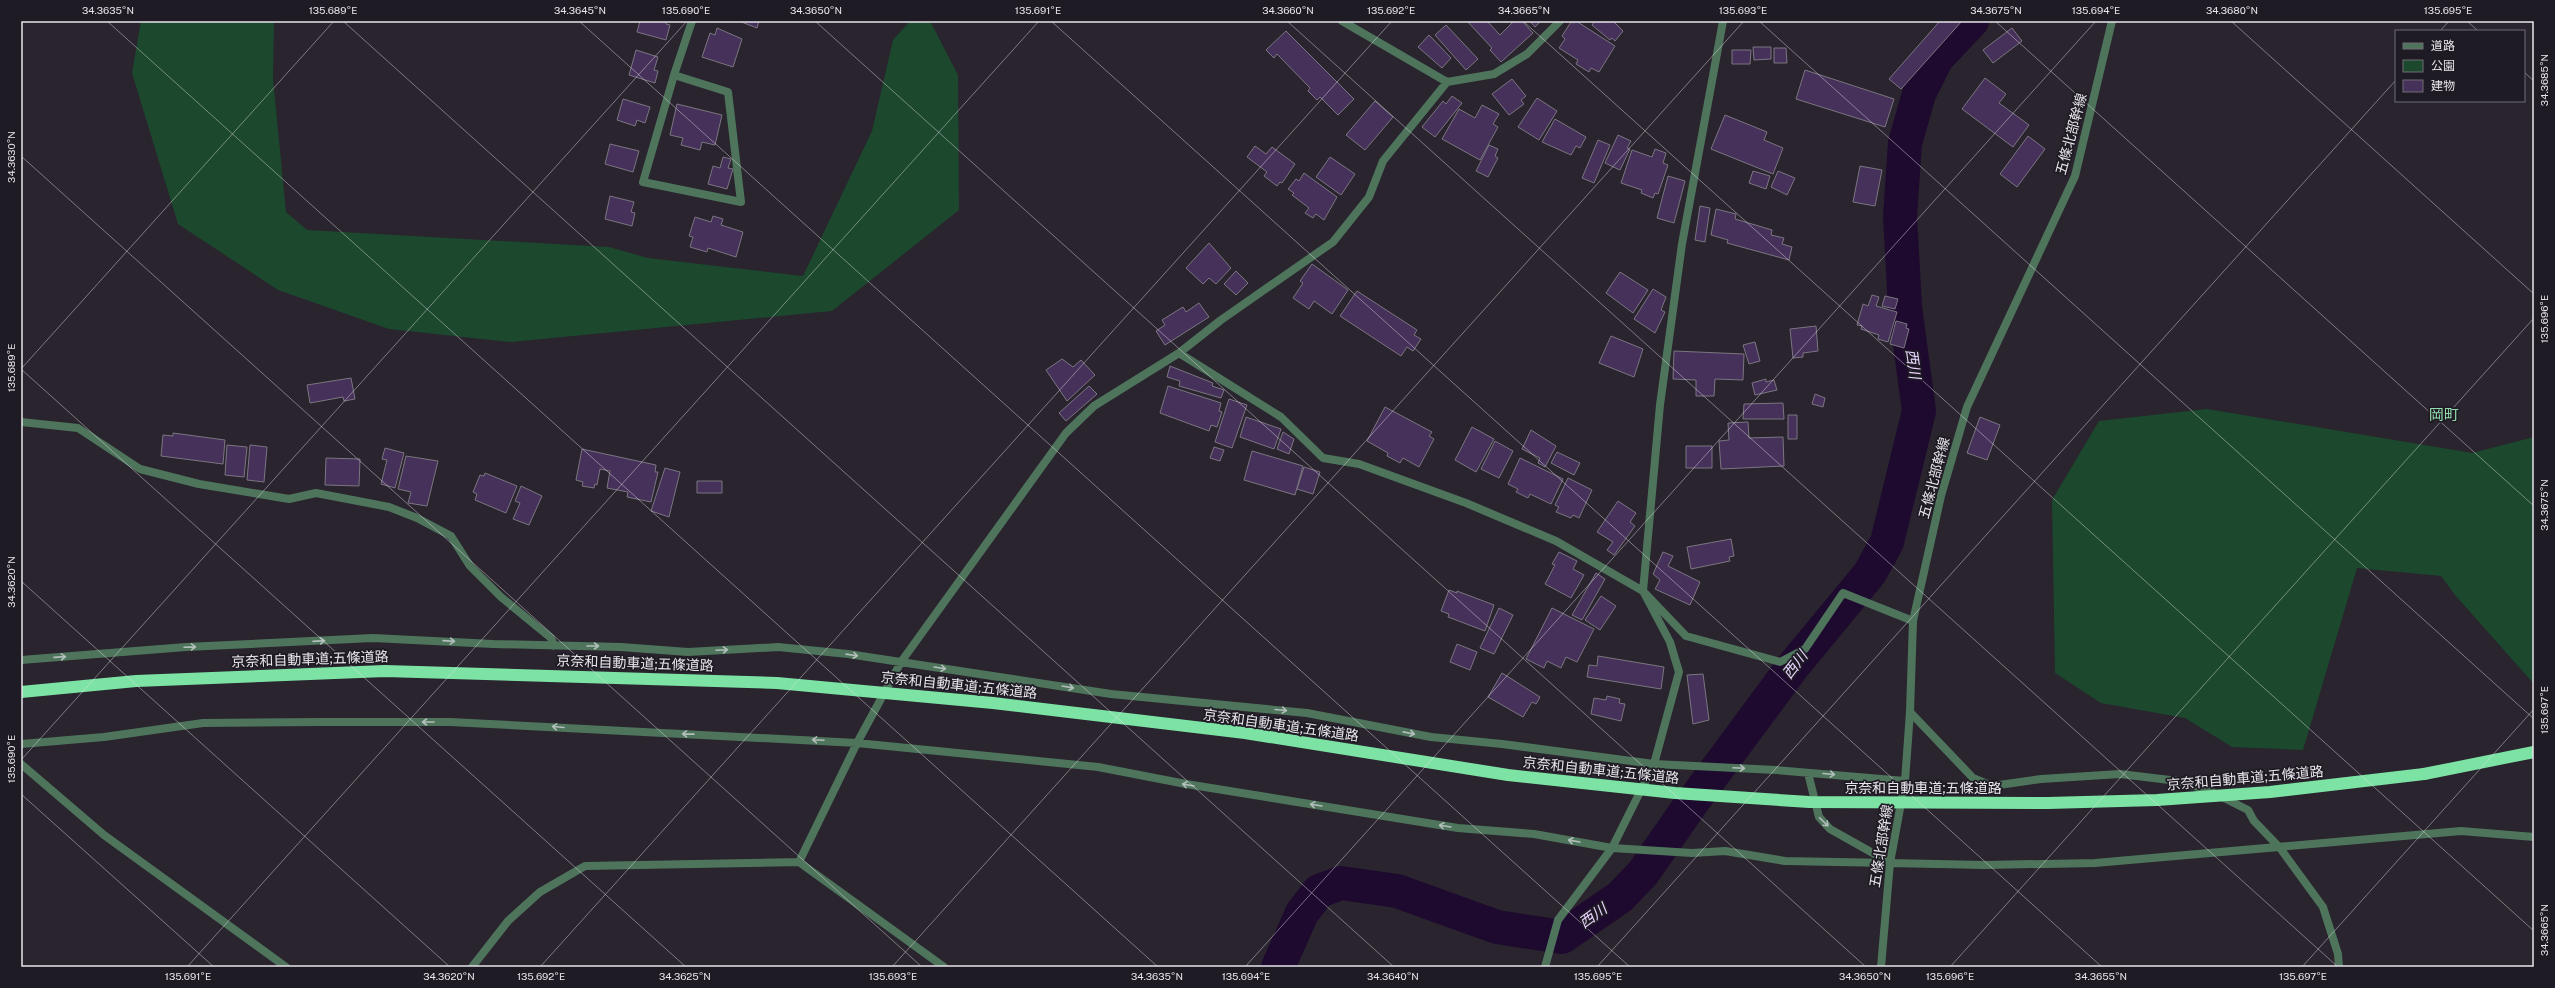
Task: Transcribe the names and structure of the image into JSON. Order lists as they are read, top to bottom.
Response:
{
  "streets": {
    "highway": ["京奈和自動車道;五條道路"],
    "street": ["五條北部幹線"]
  },
  "districts": ["岡町"],
  "water": ["西川"],
  "legend": ["道路", "公園", "建物"],
  "coordinates": [
    "34.3635°N",
    "135.689°E",
    "34.3645°N",
    "135.690°E",
    "34.3650°N",
    "135.691°E",
    "34.3660°N",
    "135.692°E",
    "34.3665°N",
    "135.693°E",
    "34.3675°N",
    "135.694°E",
    "34.3680°N",
    "135.695°E",
    "34.3685°N",
    "34.3630°N",
    "135.696°E",
    "34.3620°N",
    "135.697°E",
    "34.3625°N",
    "34.3640°N",
    "34.3655°N"
  ]
}
